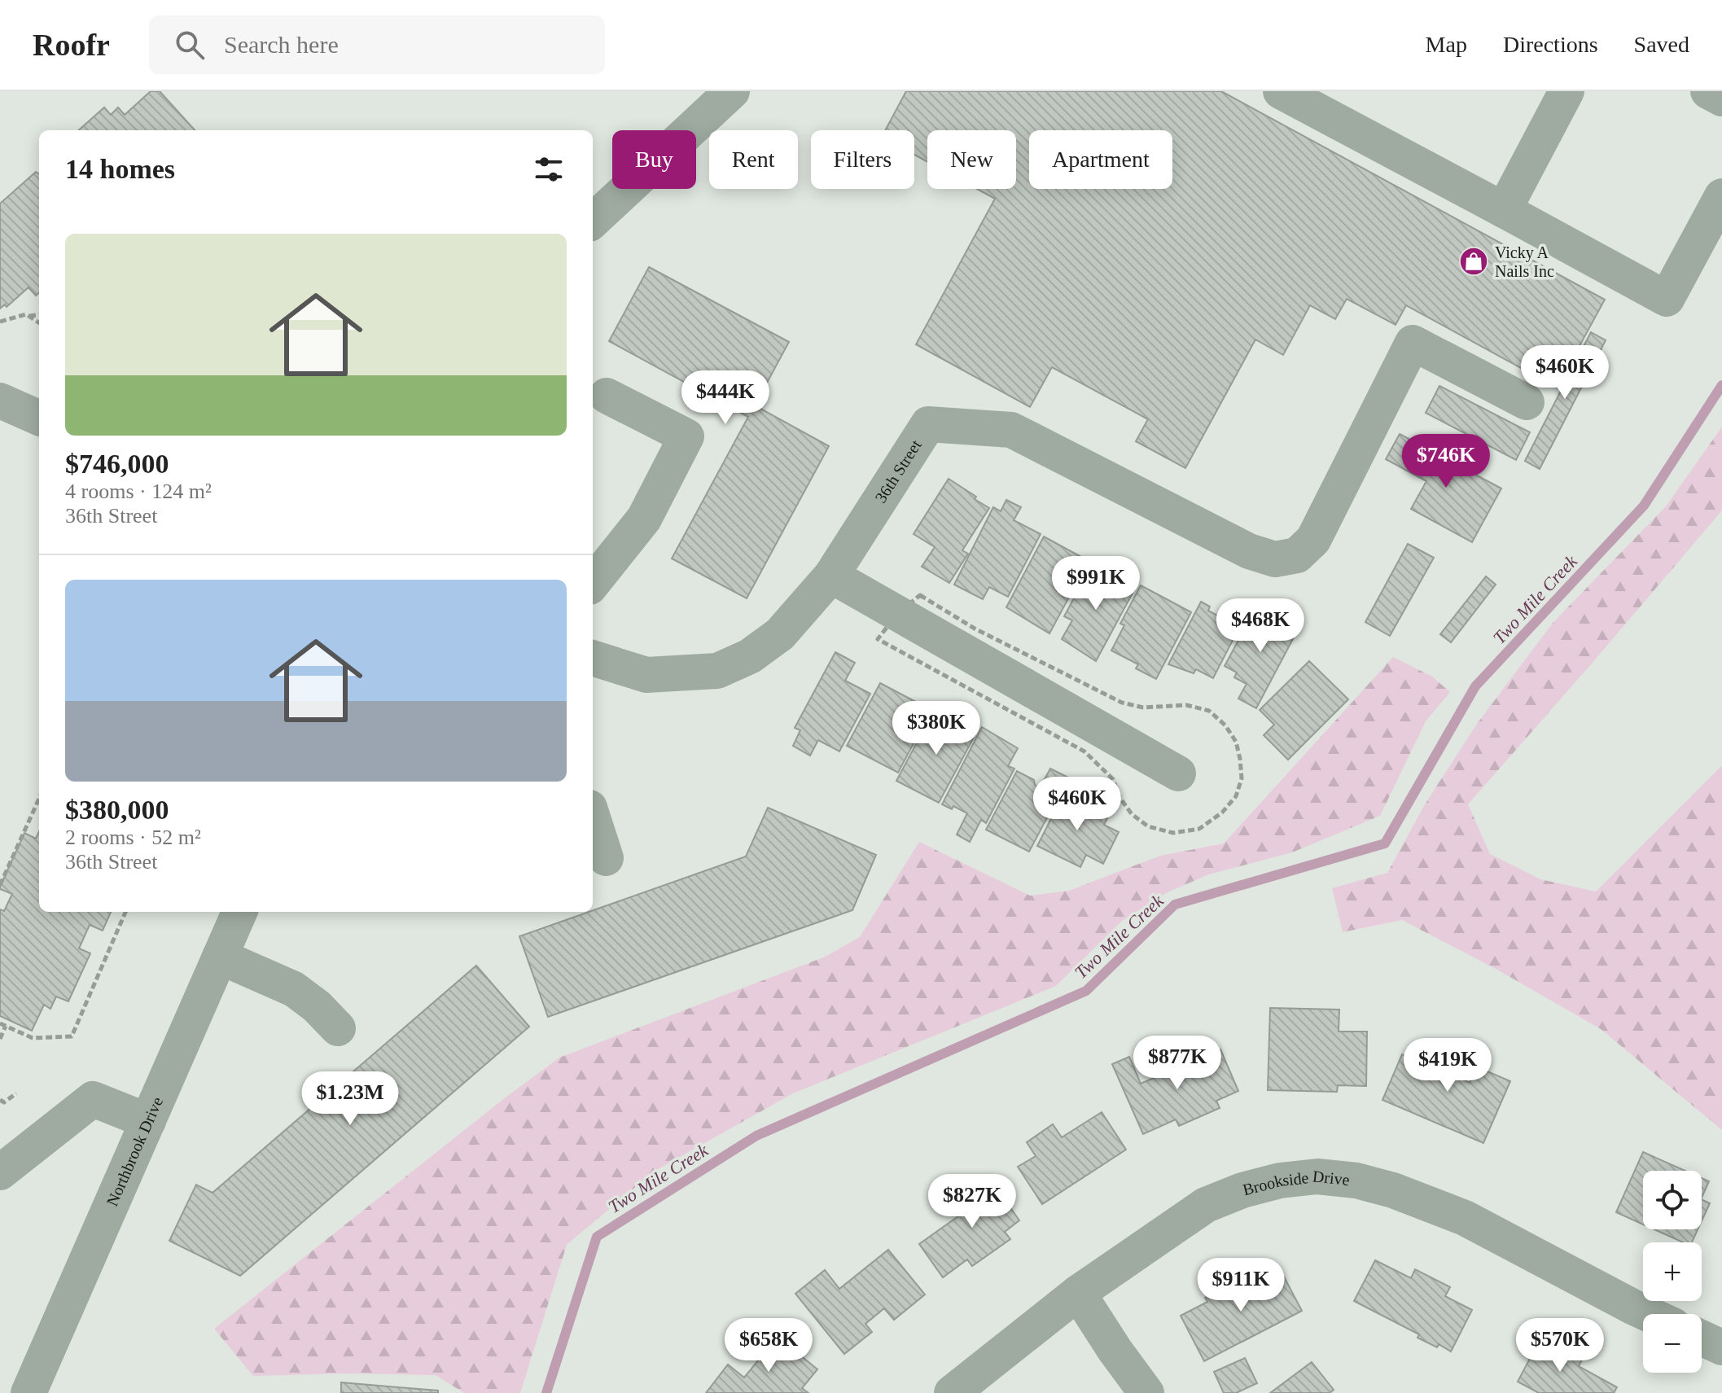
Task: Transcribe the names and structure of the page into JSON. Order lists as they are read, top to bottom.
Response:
{
  "streets": {
    "street": ["36th Street", "Northbrook Drive", "Brookside Drive"]
  },
  "water": ["Two Mile Creek"],
  "places": {
    "shop": ["Vicky A Nails Inc"]
  },
  "page": {
    "header": "Roofr",
    "search": "Search here",
    "nav": ["Map", "Directions", "Saved"],
    "chip": [
      "Buy",
      "Rent",
      "Filters",
      "New",
      "Apartment"
    ],
    "heading": "14 homes",
    "list": [
      {
        "name": "$746,000",
        "note": "4 rooms · 124 m² · 36th Street"
      },
      {
        "name": "$380,000",
        "note": "2 rooms · 52 m² · 36th Street"
      }
    ],
    "price": [
      "$460K",
      "$444K",
      "$746K",
      "$991K",
      "$468K",
      "$380K",
      "$460K",
      "$877K",
      "$419K",
      "$1.23M",
      "$827K",
      "$911K",
      "$658K",
      "$570K"
    ],
    "map_buttons": ["+", "−"]
  }
}
